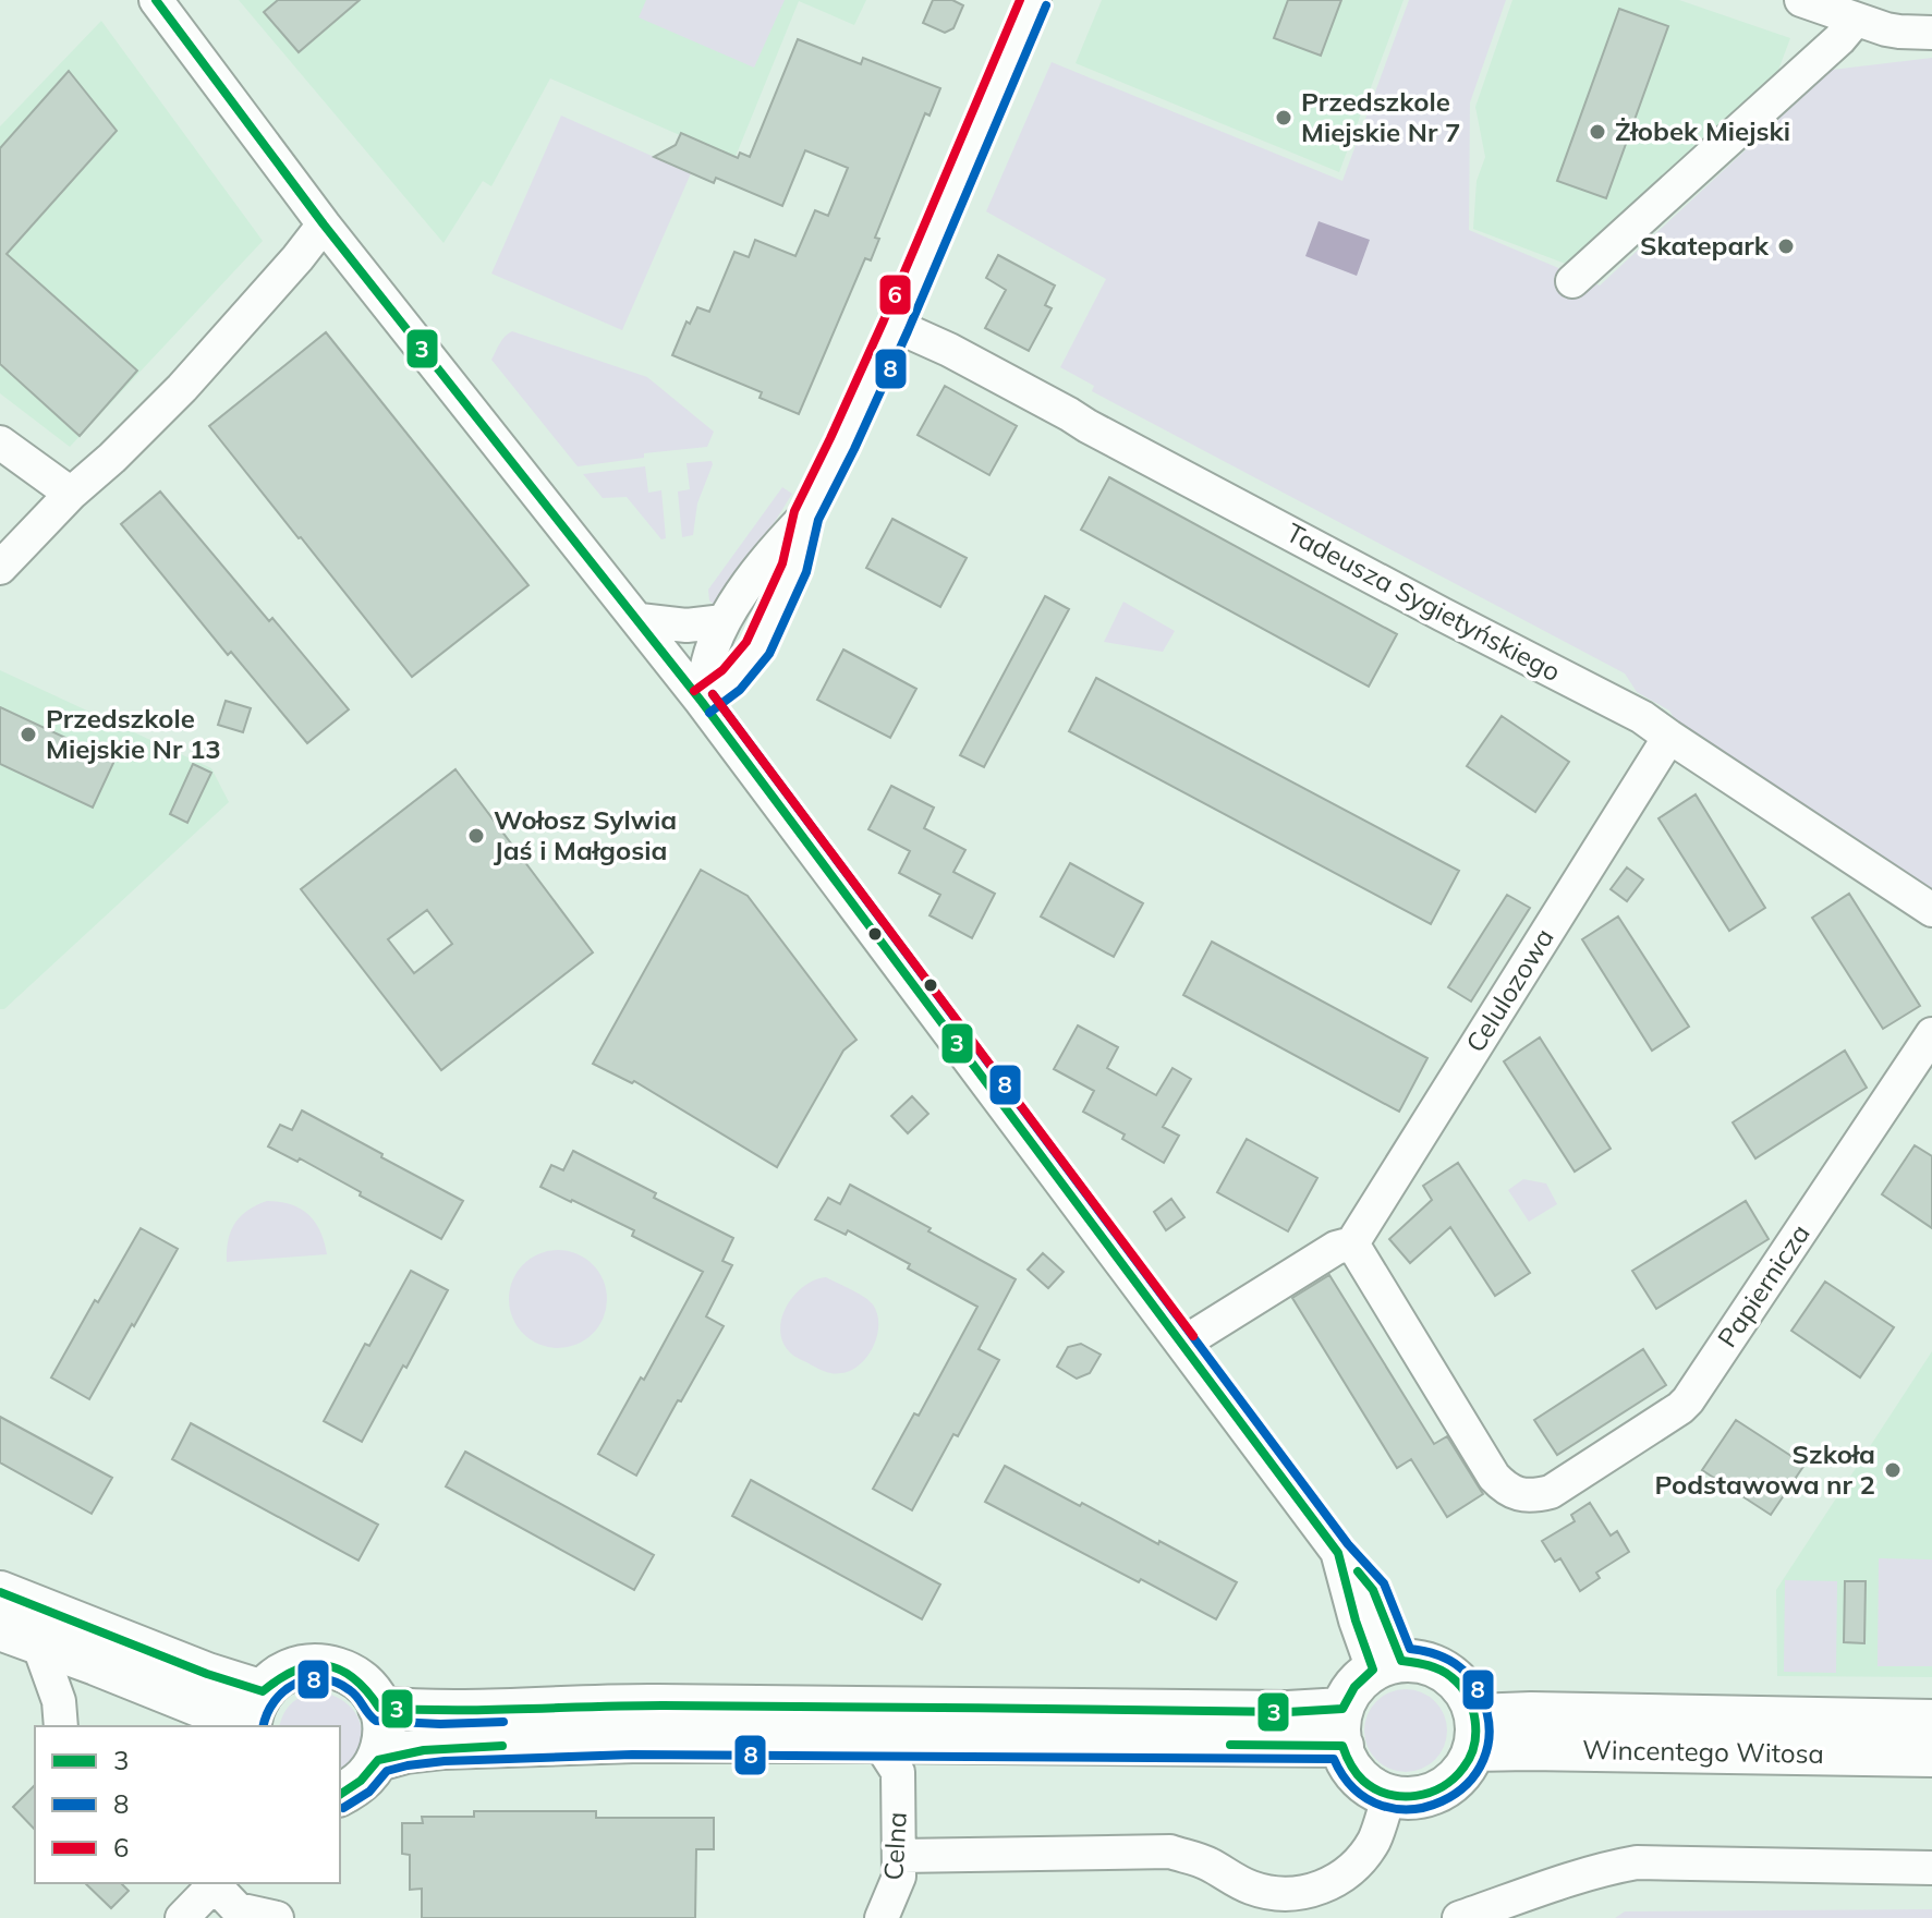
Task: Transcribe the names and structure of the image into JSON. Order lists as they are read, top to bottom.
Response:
{
  "streets": {
    "main road": ["Wincentego Witosa"],
    "street": [
      "Tadeusza Sygietyńskiego",
      "Celulozowa",
      "Papiernicza",
      "Celna"
    ]
  },
  "crossings": [
    ["Tadeusza Sygietyńskiego", "Celulozowa"],
    ["Celulozowa", "Papiernicza"]
  ],
  "places": [
    "Przedszkole Miejskie Nr 7",
    "Żłobek Miejski",
    "Skatepark",
    "Przedszkole Miejskie Nr 13",
    "Wołosz Sylwia Jaś i Małgosia",
    "Szkoła Podstawowa nr 2"
  ],
  "lines": ["transit line 3", "transit line 6", "transit line 8"],
  "legend": ["3", "8", "6"]
}
